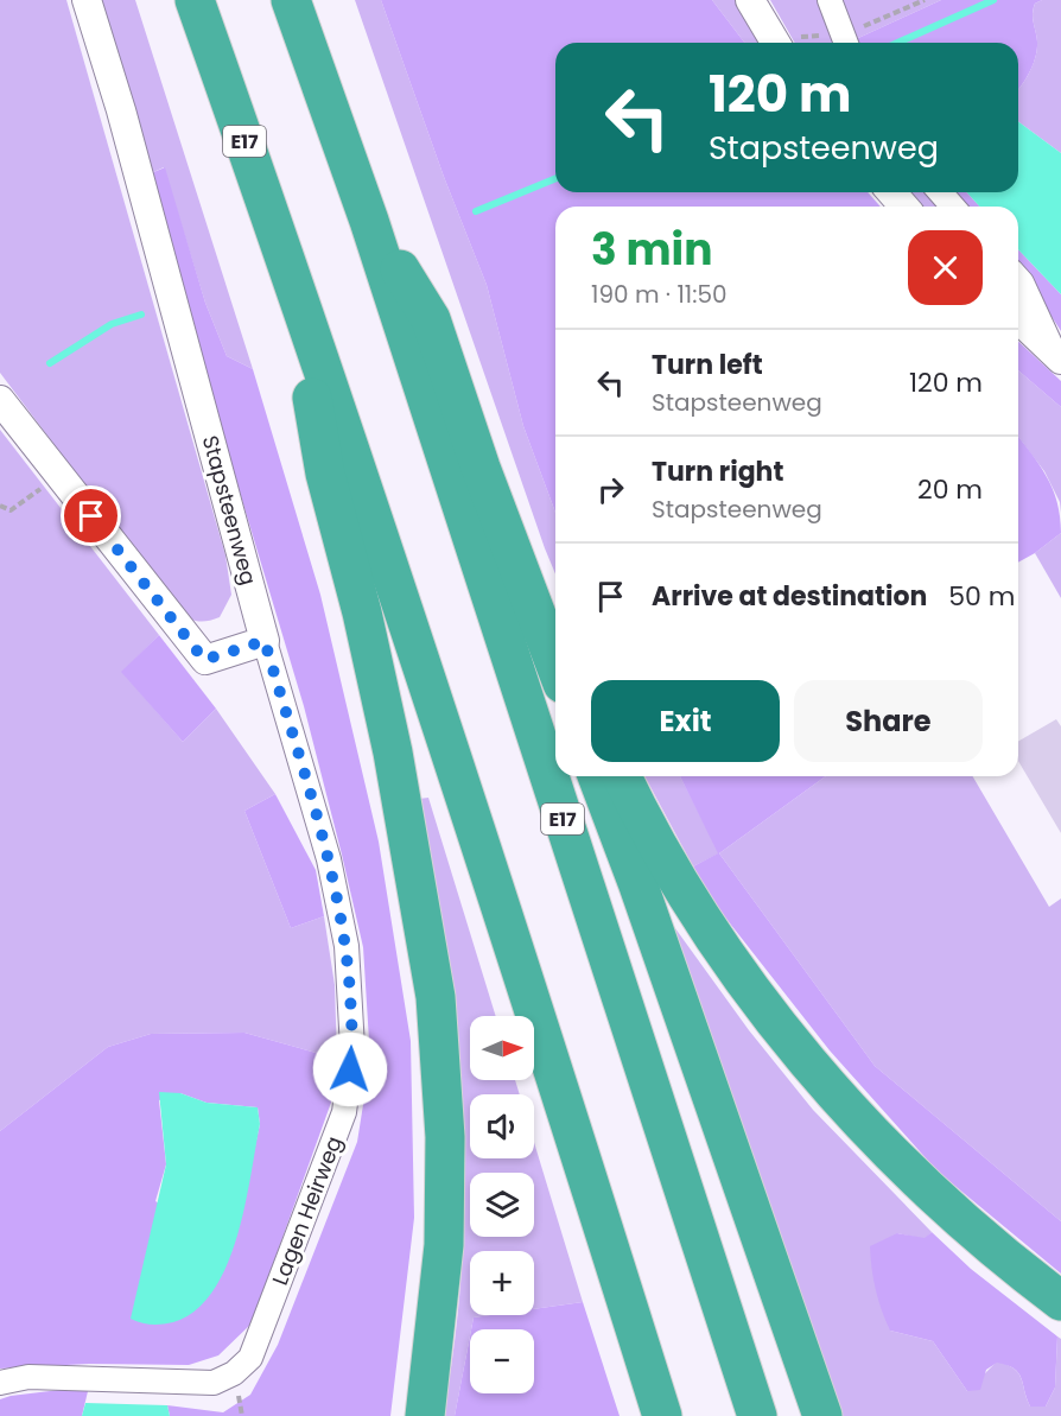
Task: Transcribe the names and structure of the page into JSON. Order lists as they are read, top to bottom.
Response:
{
  "streets": {
    "highway": ["E17"],
    "street": ["Stapsteenweg", "Lagen Heirweg"]
  },
  "crossings": [
    ["Stapsteenweg", "Lagen Heirweg"]
  ],
  "north": "right",
  "page": {
    "turn": ["120 m", "Stapsteenweg"],
    "heading": ["3 min", "190 m · 11:50"],
    "list": [
      {
        "name": "Turn left",
        "note": "Stapsteenweg",
        "value": "120 m"
      },
      {
        "name": "Turn right",
        "note": "Stapsteenweg",
        "value": "20 m"
      },
      {
        "name": "Arrive at destination",
        "value": "50 m"
      }
    ],
    "buttons": ["Exit", "Share"],
    "map_buttons": ["+", "−"]
  }
}
